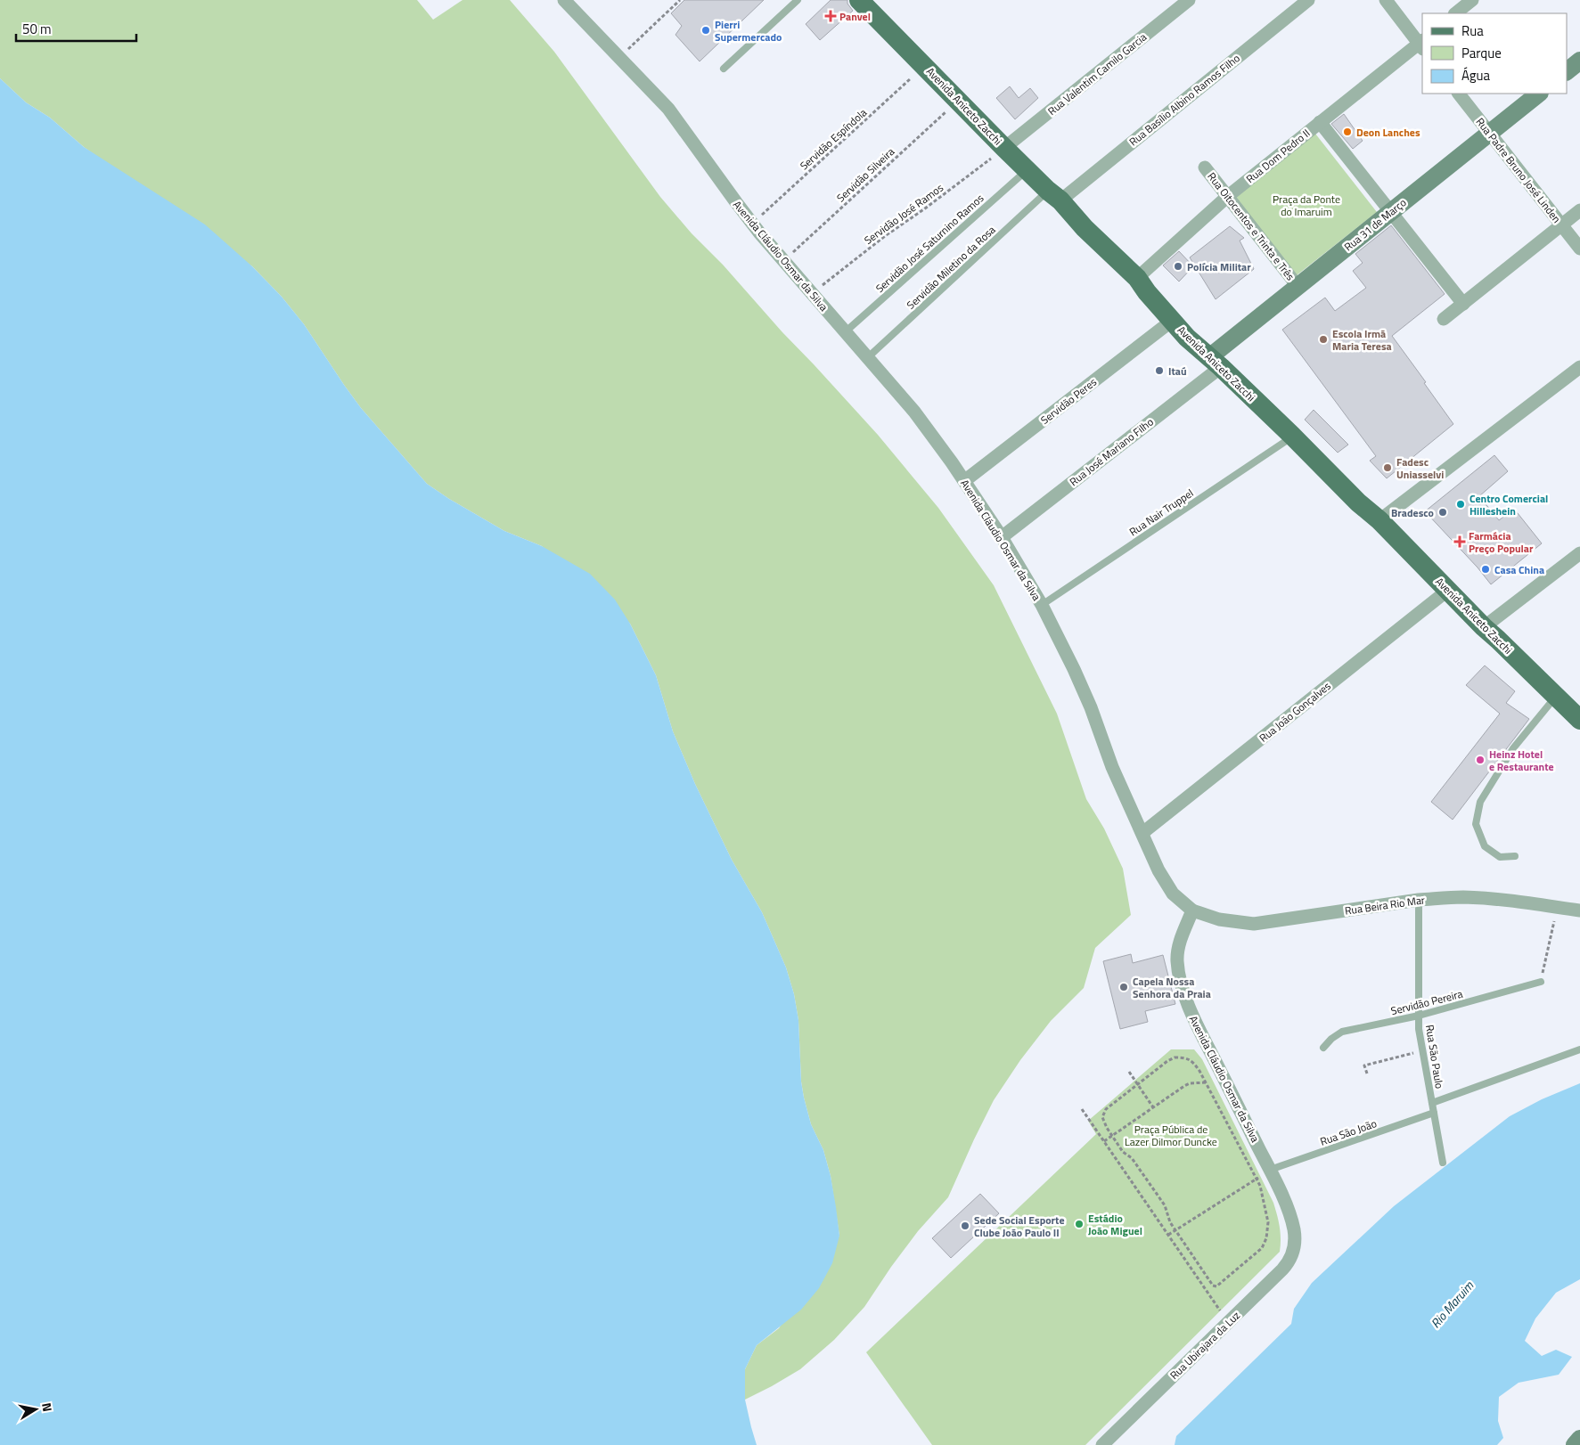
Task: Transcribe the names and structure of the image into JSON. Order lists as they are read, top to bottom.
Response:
{
  "streets": {
    "main road": ["Avenida Aniceto Zacchi"],
    "street": [
      "Rua Valentim Camilo Garcia",
      "Rua Basílio Albino Ramos Filho",
      "Rua Dom Pedro II",
      "Rua Padre Bruno José Linden",
      "Rua 31 de Março",
      "Rua Oitocentos e Trinta e Três",
      "Avenida Cláudio Osmar da Silva",
      "Servidão Peres",
      "Rua José Mariano Filho",
      "Rua João Gonçalves",
      "Rua Beira Rio Mar",
      "Rua Ubirajara da Luz"
    ],
    "lane": [
      "Servidão José Saturnino Ramos",
      "Servidão Miletino da Rosa",
      "Rua Nair Truppel",
      "Servidão Pereira",
      "Rua São Paulo",
      "Rua São João"
    ],
    "path": ["Servidão Espíndola", "Servidão Silveira", "Servidão José Ramos"]
  },
  "crossings": [
    ["Rua Valentim Camilo Garcia", "Avenida Aniceto Zacchi"],
    ["Rua Valentim Camilo Garcia", "Servidão José Ramos"],
    ["Rua Basílio Albino Ramos Filho", "Avenida Aniceto Zacchi"],
    ["Rua Basílio Albino Ramos Filho", "Servidão Miletino da Rosa"],
    ["Avenida Aniceto Zacchi", "Servidão Espíndola"],
    ["Avenida Aniceto Zacchi", "Rua Dom Pedro II"],
    ["Avenida Aniceto Zacchi", "Servidão Silveira"],
    ["Avenida Aniceto Zacchi", "Servidão José Ramos"],
    ["Avenida Aniceto Zacchi", "Rua 31 de Março"],
    ["Avenida Aniceto Zacchi", "Servidão José Saturnino Ramos"],
    ["Avenida Aniceto Zacchi", "Servidão Miletino da Rosa"],
    ["Avenida Aniceto Zacchi", "Servidão Peres"],
    ["Avenida Aniceto Zacchi", "Rua José Mariano Filho"],
    ["Avenida Aniceto Zacchi", "Rua Nair Truppel"],
    ["Avenida Aniceto Zacchi", "Rua João Gonçalves"],
    ["Servidão Espíndola", "Avenida Cláudio Osmar da Silva"],
    ["Rua Dom Pedro II", "Rua Oitocentos e Trinta e Três"],
    ["Rua Padre Bruno José Linden", "Rua 31 de Março"],
    ["Servidão Silveira", "Avenida Cláudio Osmar da Silva"],
    ["Servidão José Ramos", "Avenida Cláudio Osmar da Silva"],
    ["Rua 31 de Março", "Rua Oitocentos e Trinta e Três"],
    ["Rua 31 de Março", "Rua José Mariano Filho"],
    ["Servidão José Saturnino Ramos", "Avenida Cláudio Osmar da Silva"],
    ["Avenida Cláudio Osmar da Silva", "Servidão Miletino da Rosa"],
    ["Avenida Cláudio Osmar da Silva", "Servidão Peres"],
    ["Avenida Cláudio Osmar da Silva", "Rua José Mariano Filho"],
    ["Avenida Cláudio Osmar da Silva", "Rua Nair Truppel"],
    ["Avenida Cláudio Osmar da Silva", "Rua João Gonçalves"],
    ["Avenida Cláudio Osmar da Silva", "Rua Beira Rio Mar"],
    ["Avenida Cláudio Osmar da Silva", "Rua São João"],
    ["Avenida Cláudio Osmar da Silva", "Rua Ubirajara da Luz"],
    ["Rua Beira Rio Mar", "Rua São Paulo"],
    ["Servidão Pereira", "Rua São Paulo"],
    ["Rua São Paulo", "Rua São João"]
  ],
  "water": ["Rio Maruim"],
  "parks": ["Praça da Ponte do Imaruim", "Praça Pública de Lazer Dilmor Duncke"],
  "places": {
    "health": ["Panvel", "Farmácia Preço Popular"],
    "other": [
      "Pierri Supermercado",
      "Deon Lanches",
      "Polícia Militar",
      "Escola Irmã Maria Teresa",
      "Itaú",
      "Fadesc Uniasselvi",
      "Centro Comercial Hilleshein",
      "Bradesco",
      "Casa China",
      "Heinz Hotel e Restaurante",
      "Capela Nossa Senhora da Praia",
      "Estádio João Miguel",
      "Sede Social Esporte Clube João Paulo II"
    ]
  },
  "legend": ["Rua", "Parque", "Água"],
  "scale_bar": "50 m",
  "north": "right"
}
